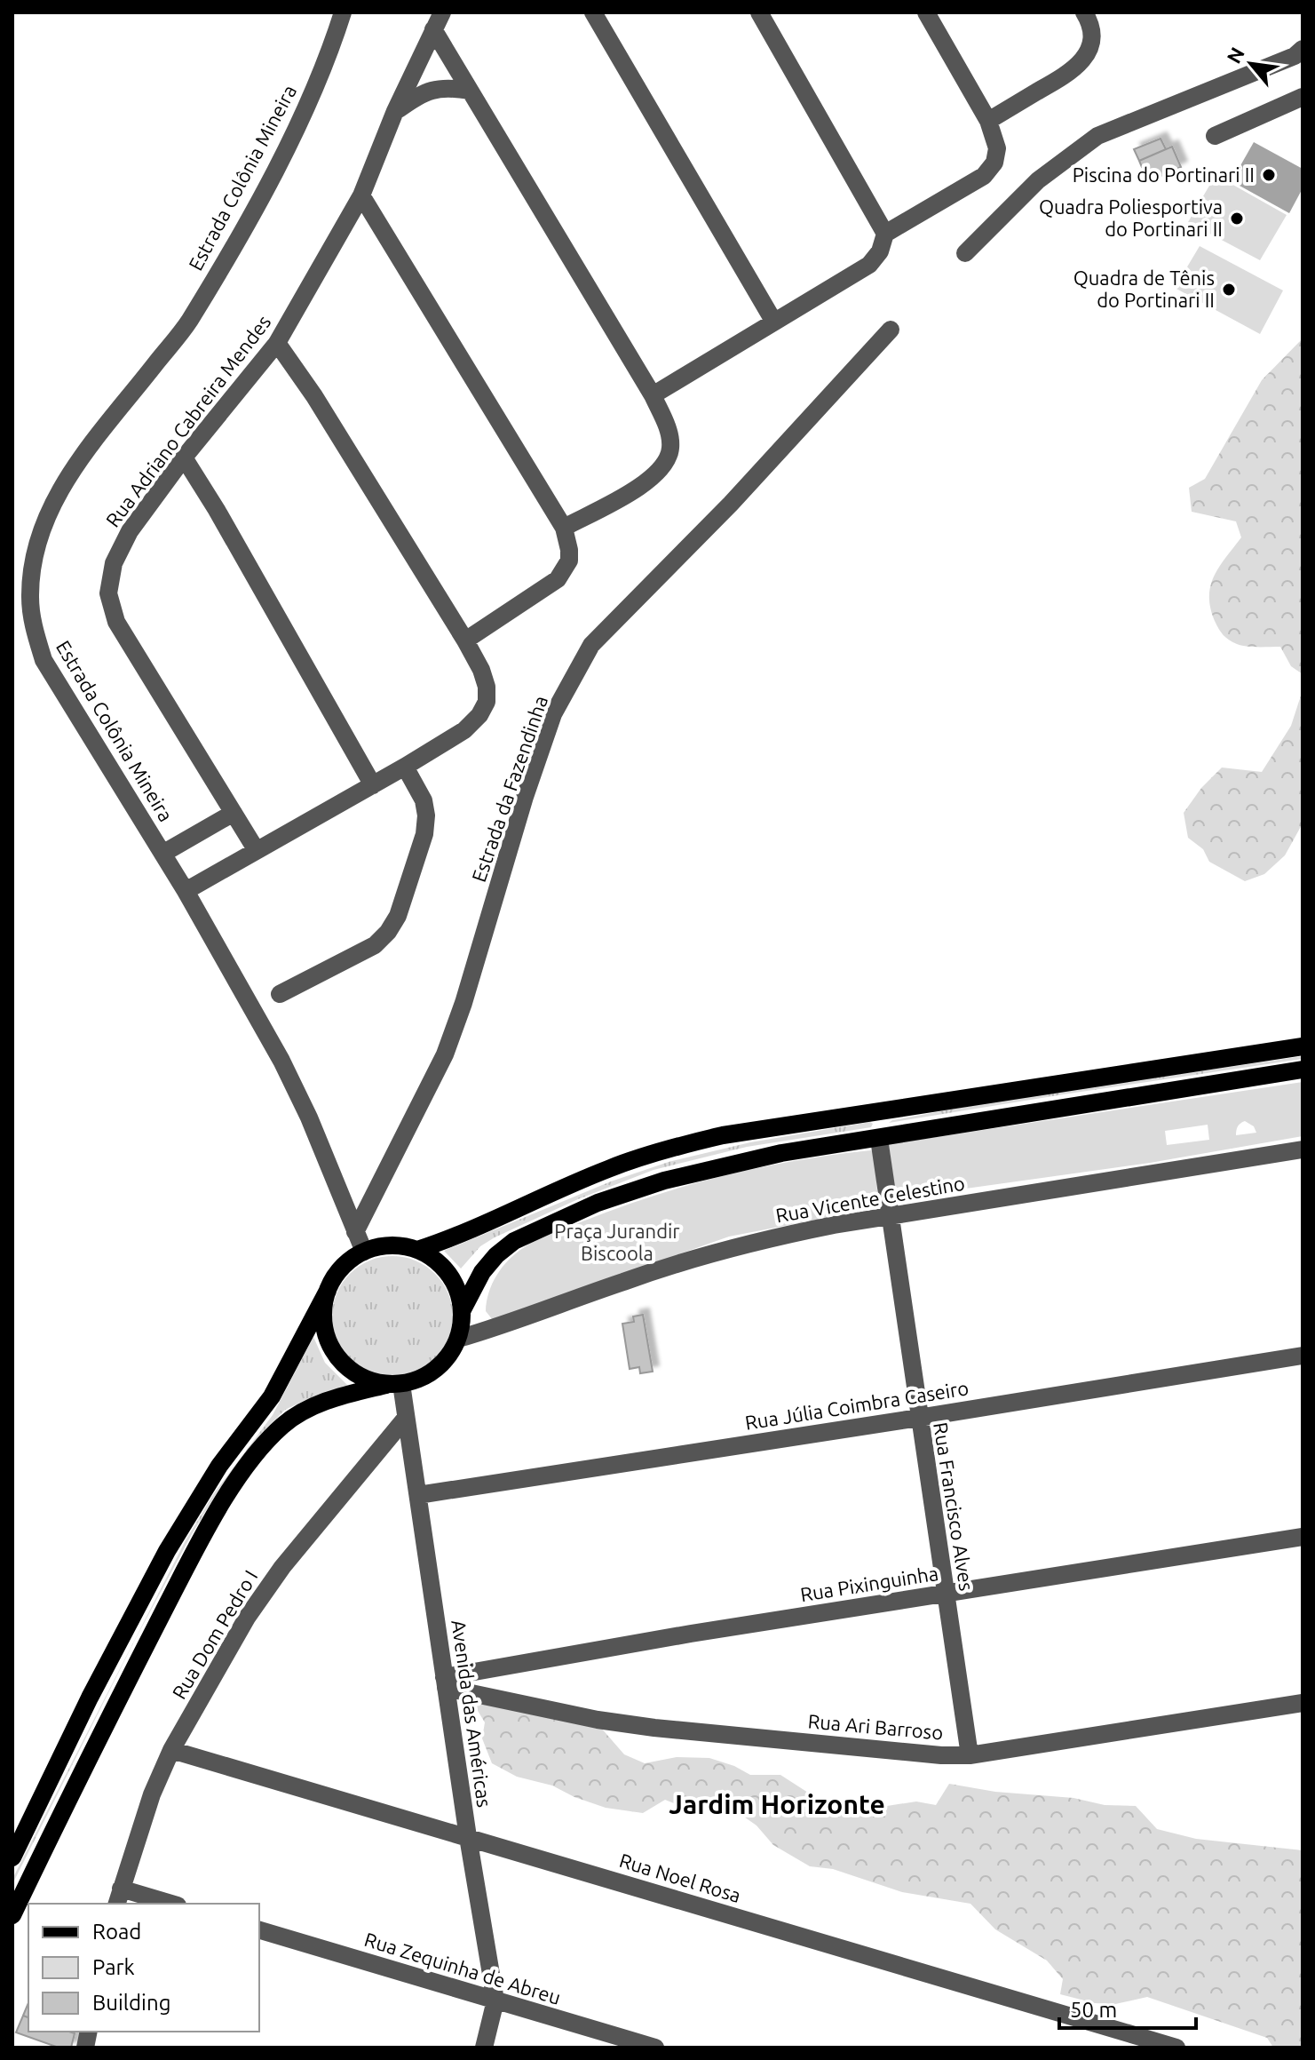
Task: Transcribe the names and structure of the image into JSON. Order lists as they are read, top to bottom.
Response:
{
  "streets": {
    "street": [
      "Estrada Colônia Mineira",
      "Rua Adriano Cabreira Mendes",
      "Estrada da Fazendinha",
      "Rua Vicente Celestino",
      "Rua Júlia Coimbra Caseiro",
      "Rua Francisco Alves",
      "Rua Pixinguinha",
      "Rua Dom Pedro I",
      "Avenida das Américas",
      "Rua Ari Barroso",
      "Rua Noel Rosa",
      "Rua Zequinha de Abreu"
    ]
  },
  "crossings": [
    ["Estrada Colônia Mineira", "Estrada da Fazendinha"],
    ["Estrada Colônia Mineira", "Rua Vicente Celestino"],
    ["Estrada Colônia Mineira", "Avenida das Américas"],
    ["Rua Vicente Celestino", "Rua Francisco Alves"],
    ["Rua Vicente Celestino", "Avenida das Américas"],
    ["Rua Júlia Coimbra Caseiro", "Rua Francisco Alves"],
    ["Rua Júlia Coimbra Caseiro", "Avenida das Américas"],
    ["Rua Francisco Alves", "Rua Pixinguinha"],
    ["Rua Francisco Alves", "Rua Ari Barroso"],
    ["Rua Pixinguinha", "Avenida das Américas"],
    ["Rua Pixinguinha", "Rua Ari Barroso"],
    ["Rua Dom Pedro I", "Avenida das Américas"],
    ["Rua Dom Pedro I", "Rua Noel Rosa"],
    ["Avenida das Américas", "Rua Ari Barroso"],
    ["Avenida das Américas", "Rua Noel Rosa"],
    ["Avenida das Américas", "Rua Zequinha de Abreu"]
  ],
  "districts": ["Jardim Horizonte"],
  "parks": ["Praça Jurandir Biscoola"],
  "places": ["Piscina do Portinari II", "Quadra Poliesportiva do Portinari II", "Quadra de Tênis do Portinari II"],
  "legend": ["Road", "Park", "Building"],
  "scale_bar": "50 m",
  "north": "top left"
}
